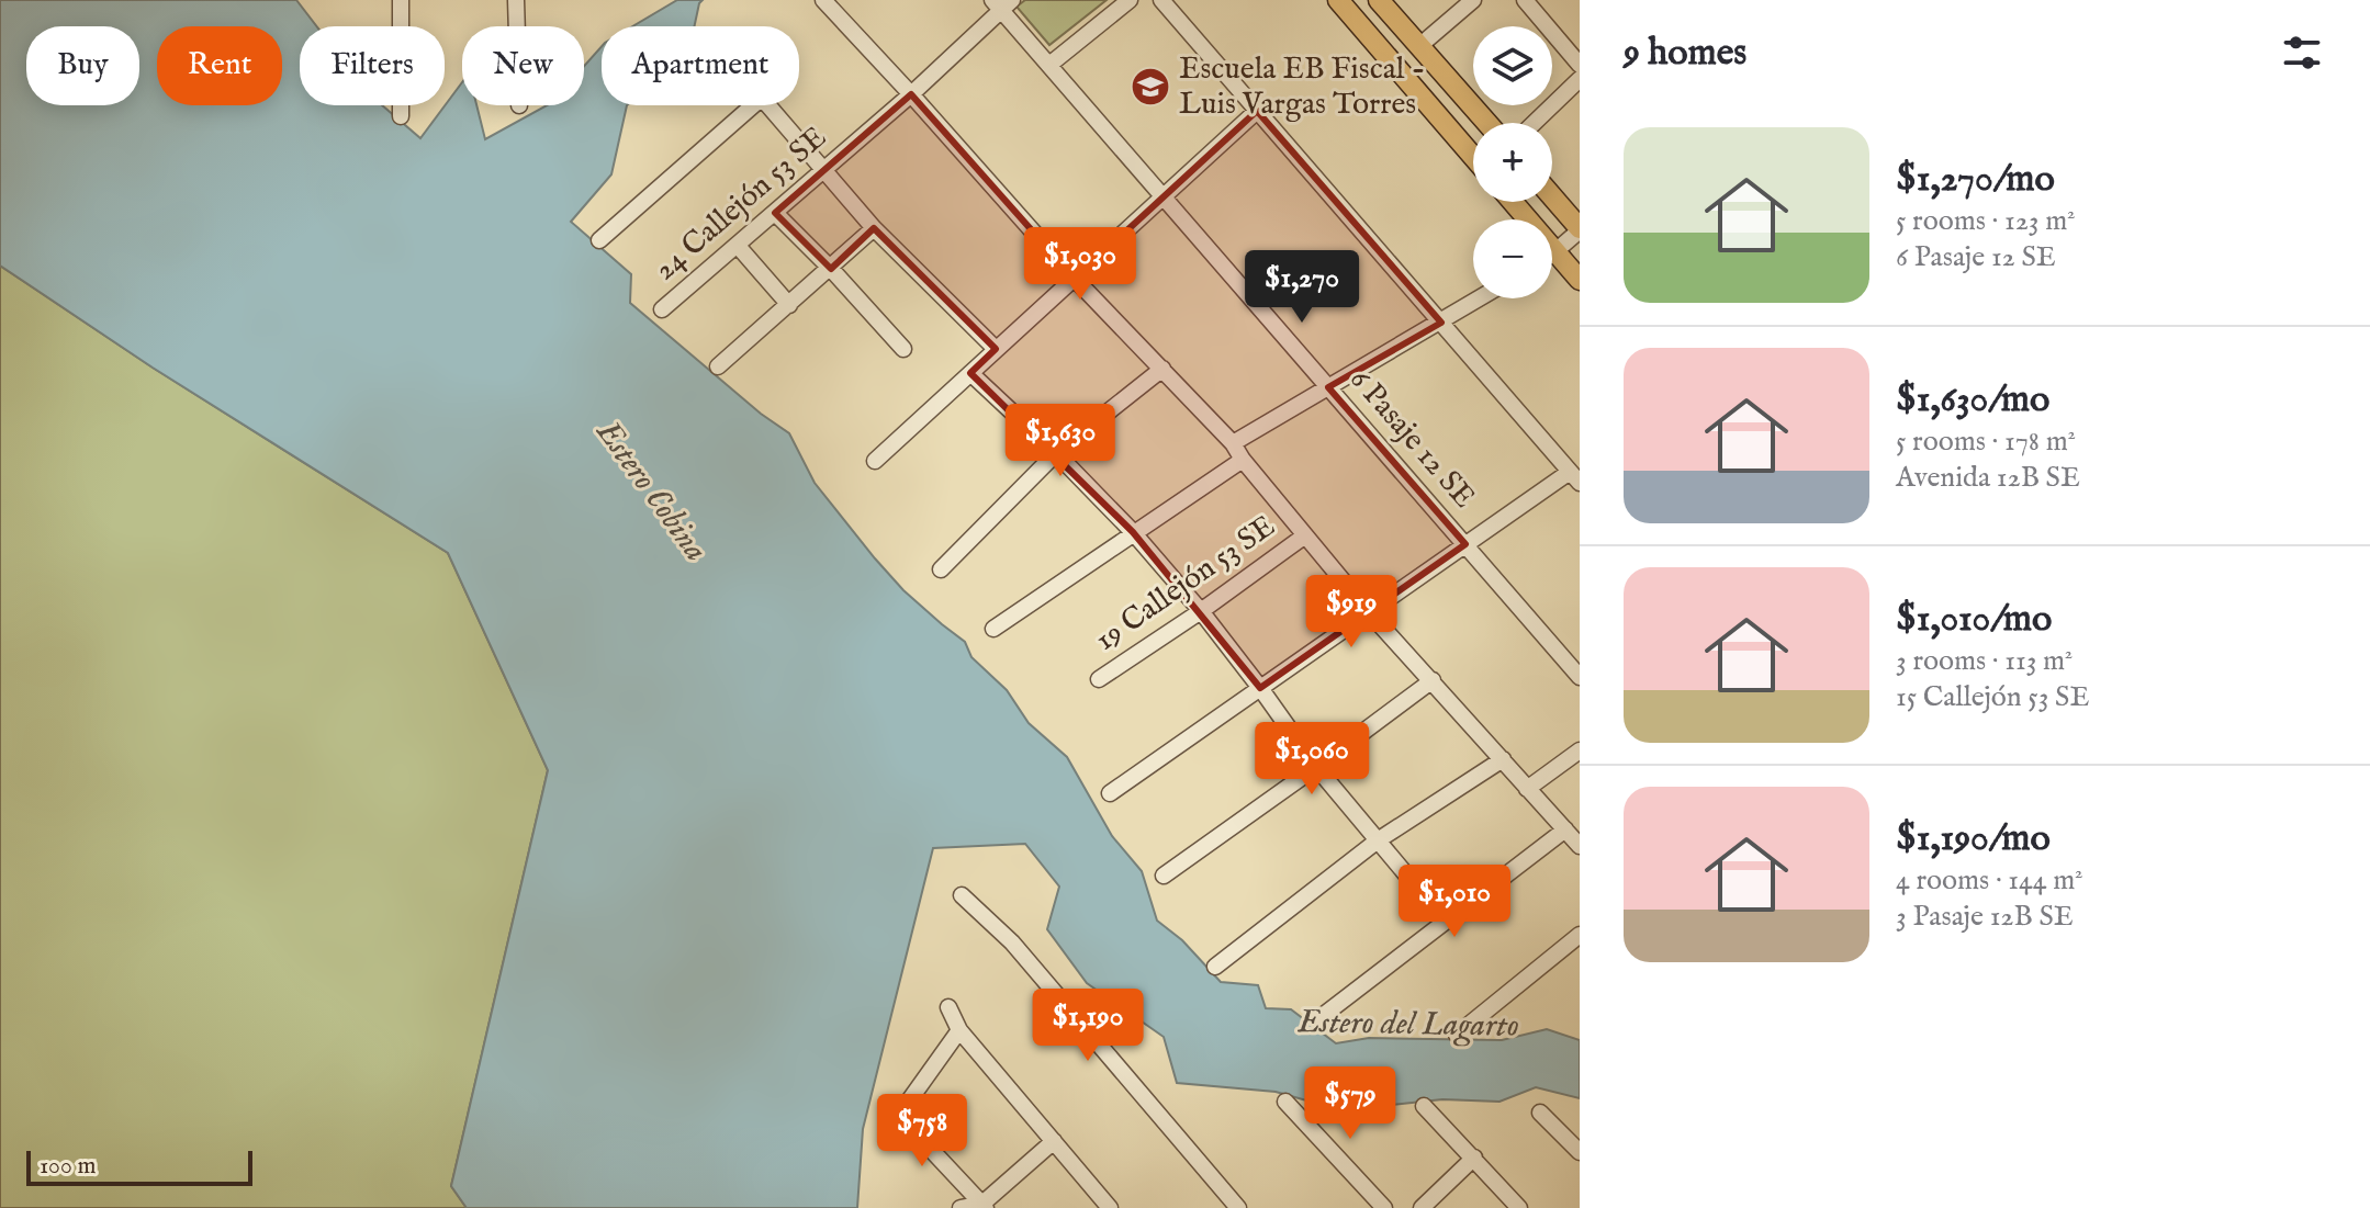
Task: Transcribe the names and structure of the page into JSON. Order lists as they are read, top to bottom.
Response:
{
  "streets": {
    "street": ["24 Callejón 53 SE", "6 Pasaje 12 SE", "19 Callejón 53 SE"]
  },
  "crossings": [
    ["24 Callejón 53 SE", "6 Pasaje 12 SE"]
  ],
  "water": ["Estero Cobina", "Estero del Lagarto"],
  "places": {
    "school or university": ["Escuela EB Fiscal - Luis Vargas Torres"]
  },
  "scale_bar": "100 m",
  "page": {
    "heading": "9 homes",
    "map_buttons": ["+", "−"],
    "chip": [
      "Buy",
      "Rent",
      "Filters",
      "New",
      "Apartment"
    ],
    "list": [
      {
        "name": "$1,270/mo",
        "note": "5 rooms · 123 m² · 6 Pasaje 12 SE"
      },
      {
        "name": "$1,630/mo",
        "note": "5 rooms · 178 m² · Avenida 12B SE"
      },
      {
        "name": "$1,010/mo",
        "note": "3 rooms · 113 m² · 15 Callejón 53 SE"
      },
      {
        "name": "$1,190/mo",
        "note": "4 rooms · 144 m² · 3 Pasaje 12B SE"
      }
    ],
    "price": [
      "$1,030",
      "$1,270",
      "$1,630",
      "$919",
      "$1,060",
      "$1,010",
      "$1,190",
      "$579",
      "$758"
    ],
    "scale": "100 m"
  }
}
